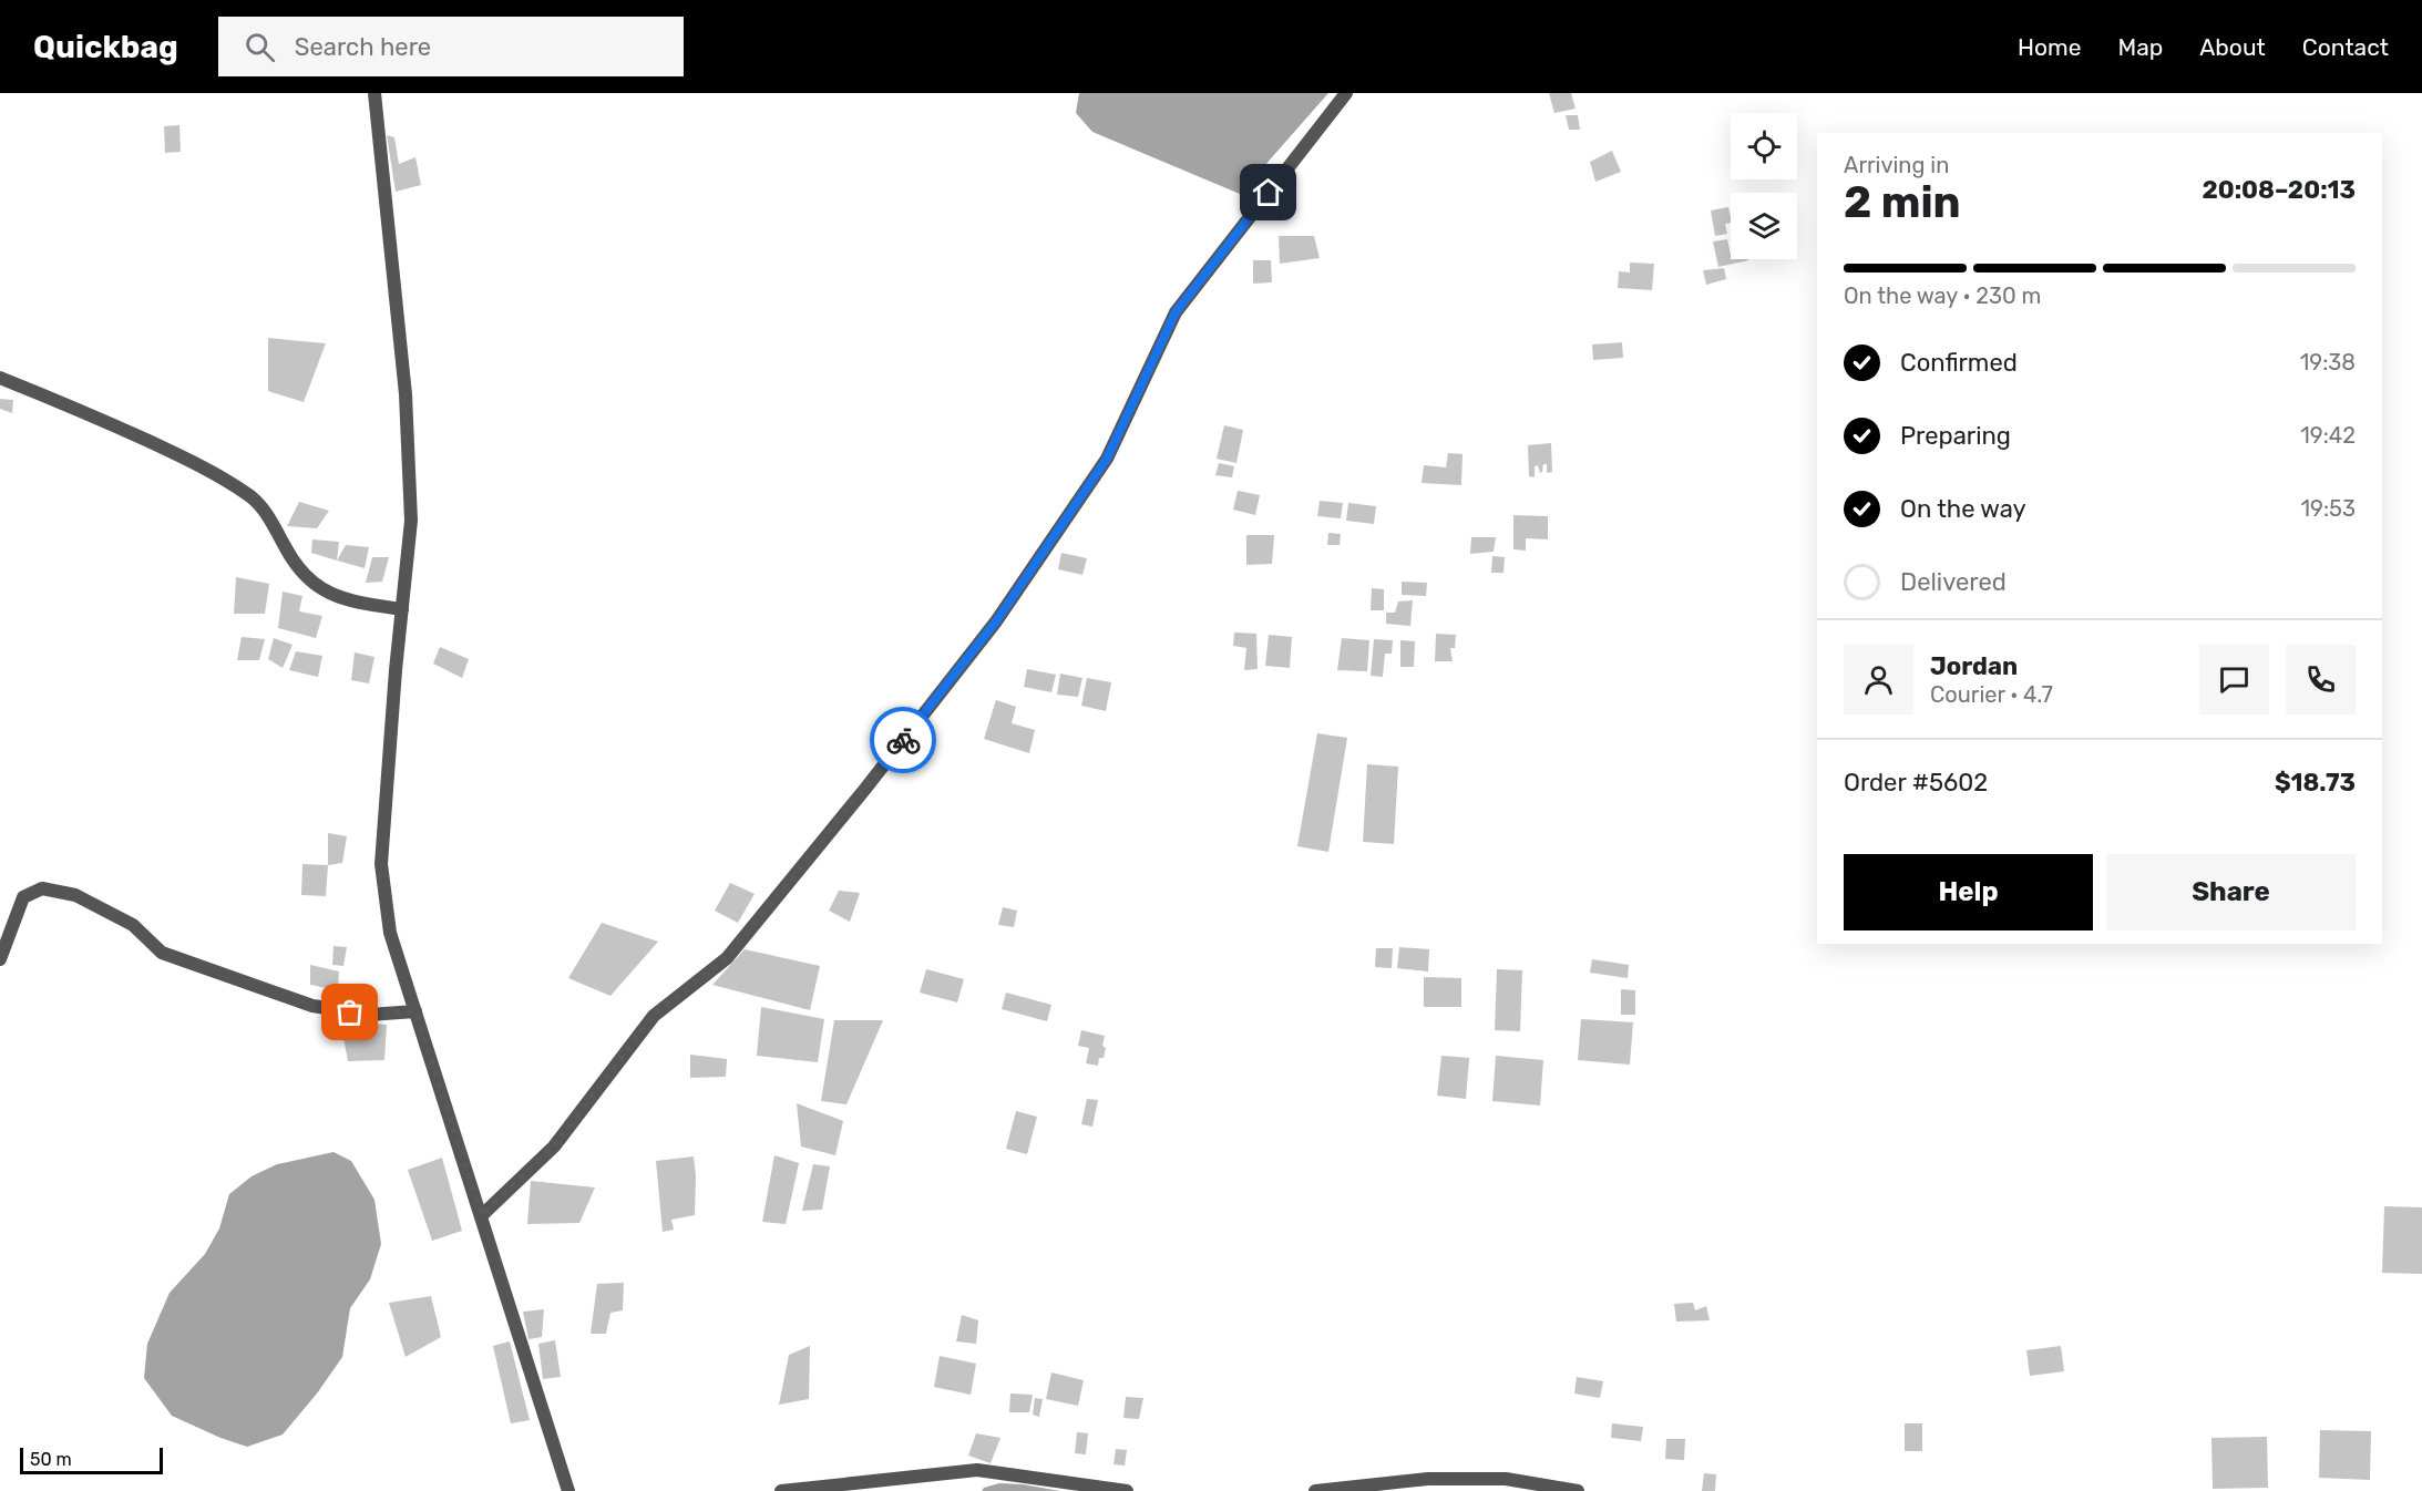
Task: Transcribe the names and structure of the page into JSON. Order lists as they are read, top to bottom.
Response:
{
  "scale_bar": "50 m",
  "page": {
    "header": "Quickbag",
    "search": "Search here",
    "nav": [
      "Home",
      "Map",
      "About",
      "Contact"
    ],
    "heading": ["2 min", "Arriving in", "20:08–20:13"],
    "panel": [
      "Jordan",
      "Courier · 4.7",
      "Order #5602",
      "$18.73"
    ],
    "bar": "On the way · 230 m",
    "list": [
      ["Confirmed", "19:38"],
      ["Preparing", "19:42"],
      ["On the way", "19:53"],
      "Delivered"
    ],
    "buttons": ["Help", "Share"],
    "scale": "50 m"
  }
}
